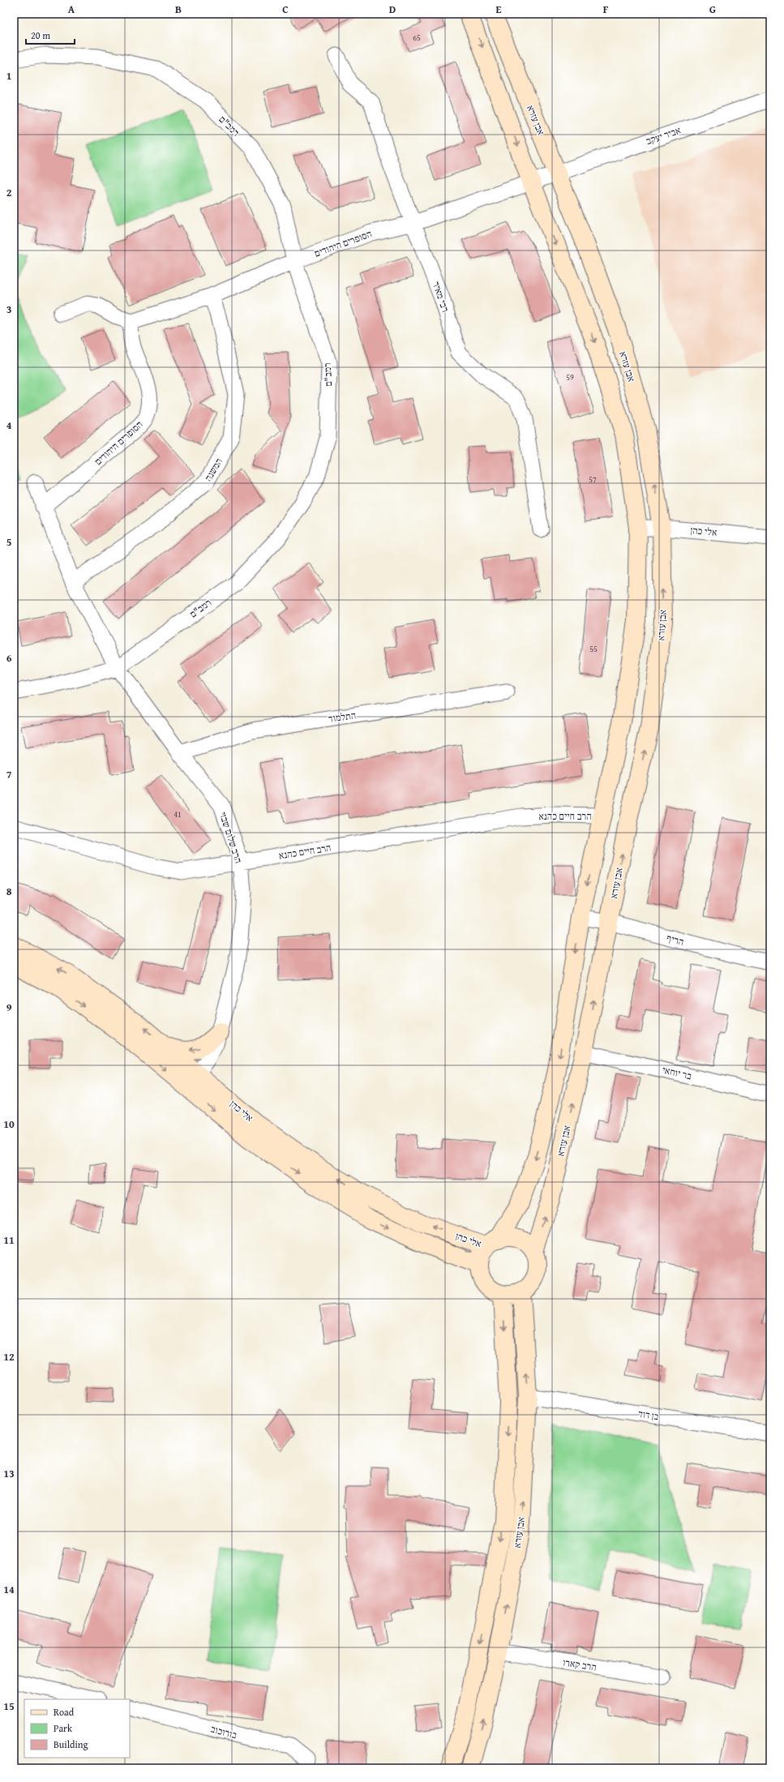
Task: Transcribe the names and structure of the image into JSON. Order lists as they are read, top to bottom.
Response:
{
  "streets": {
    "street": [
      "אבן עזרא",
      "רמב\"ם",
      "אביר יעקב",
      "הסופרים היהודים",
      "רבי מאיר",
      "המשנה",
      "אלי כהן",
      "התלמוד",
      "הרב חיים כהנא",
      "הרב שלום שבזי",
      "הריף",
      "בר יוחאי",
      "בן דוד",
      "הרב קארו",
      "בורוכוב"
    ]
  },
  "crossings": [
    ["אבן עזרא", "אביר יעקב"],
    ["אבן עזרא", "הסופרים היהודים"],
    ["אבן עזרא", "אלי כהן"],
    ["אבן עזרא", "הריף"],
    ["אבן עזרא", "בר יוחאי"],
    ["אבן עזרא", "בן דוד"],
    ["אבן עזרא", "הרב קארו"],
    ["רמב\"ם", "הסופרים היהודים"],
    ["רמב\"ם", "הרב שלום שבזי"],
    ["אביר יעקב", "הסופרים היהודים"],
    ["הסופרים היהודים", "רבי מאיר"],
    ["הסופרים היהודים", "המשנה"],
    ["הסופרים היהודים", "הרב שלום שבזי"],
    ["המשנה", "הרב שלום שבזי"],
    ["אלי כהן", "הרב שלום שבזי"],
    ["התלמוד", "הרב שלום שבזי"],
    ["הרב חיים כהנא", "הרב שלום שבזי"]
  ],
  "house_numbers": [
    "65",
    "59",
    "57",
    "55",
    "41"
  ],
  "legend": ["Road", "Park", "Building"],
  "scale_bar": "20 m",
  "grid": {
    "columns": [
      "A",
      "B",
      "C",
      "D",
      "E",
      "F",
      "G"
    ],
    "rows": [
      "1",
      "2",
      "3",
      "4",
      "5",
      "6",
      "7",
      "8",
      "9",
      "10",
      "11",
      "12",
      "13",
      "14",
      "15"
    ]
  }
}
